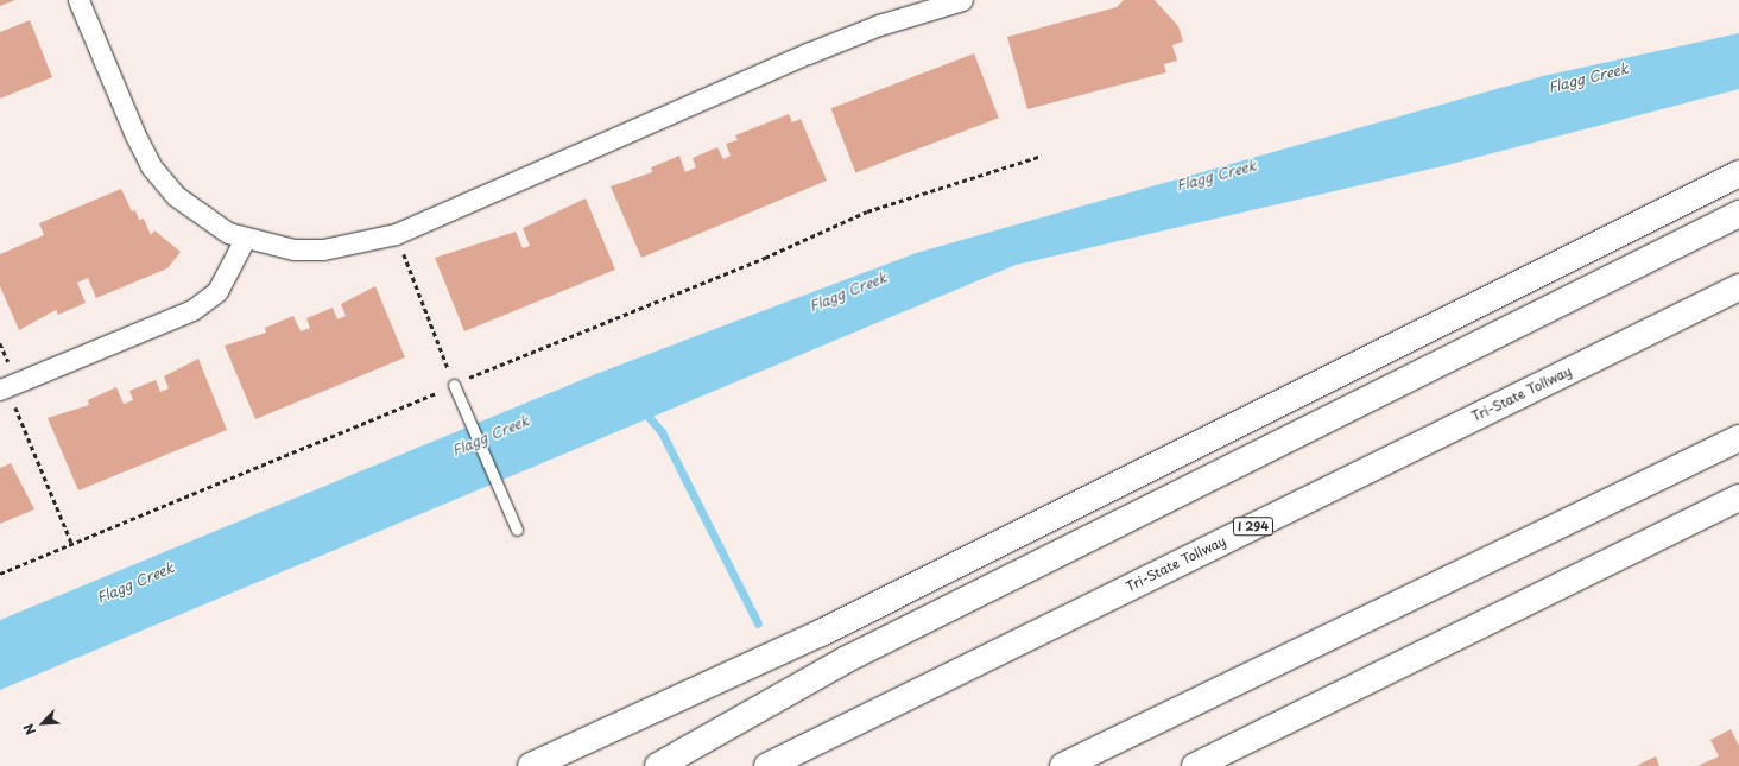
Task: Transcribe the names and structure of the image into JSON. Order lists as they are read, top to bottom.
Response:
{
  "streets": {
    "highway": ["Tri-State Tollway", "I 294"]
  },
  "water": ["Flagg Creek"],
  "north": "bottom left"
}
